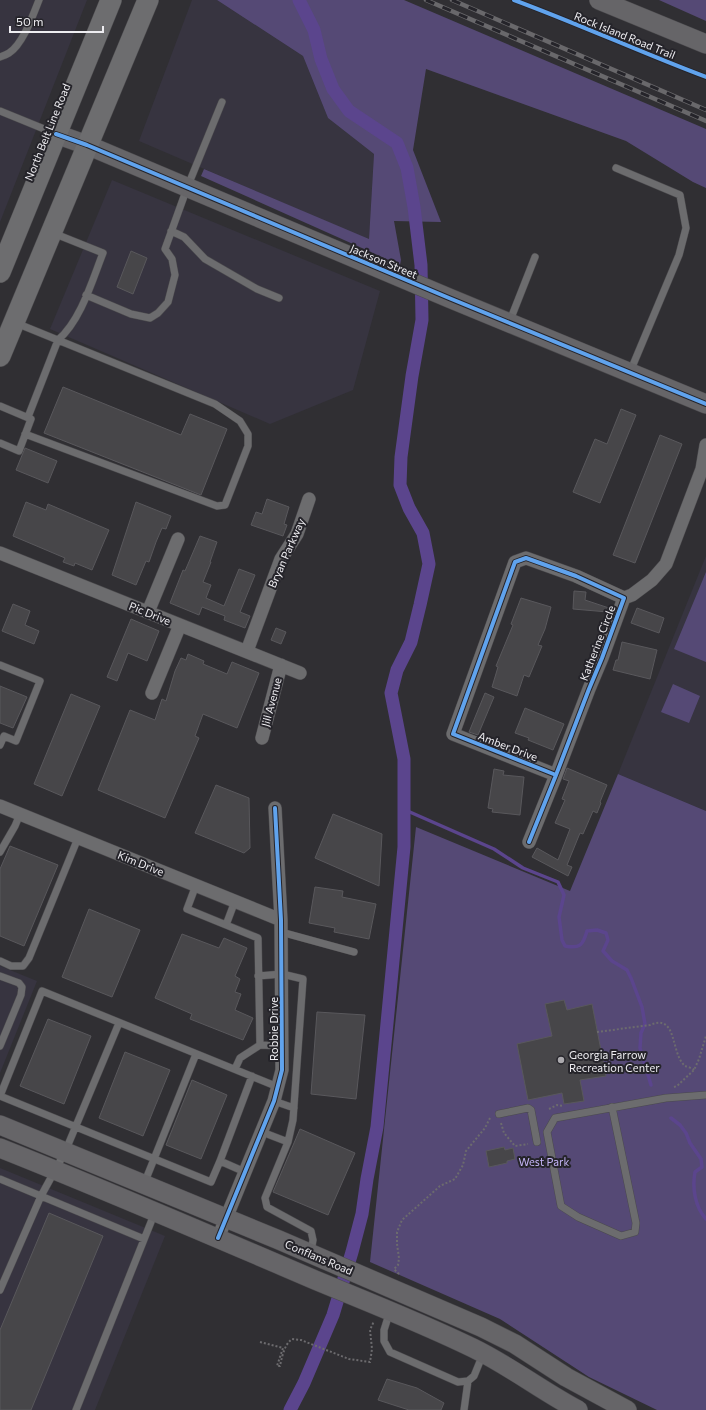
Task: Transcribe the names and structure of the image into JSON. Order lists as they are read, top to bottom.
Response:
{
  "streets": {
    "main road": ["North Belt Line Road", "Jackson Street", "Conflans Road"],
    "street": [
      "Bryan Parkway",
      "Pic Drive",
      "Katherine Circle",
      "Jill Avenue",
      "Amber Drive",
      "Kim Drive",
      "Robbie Drive"
    ],
    "cycle path": ["Rock Island Road Trail"]
  },
  "crossings": [
    ["North Belt Line Road", "Jackson Street"],
    ["Bryan Parkway", "Pic Drive"],
    ["Pic Drive", "Jill Avenue"],
    ["Katherine Circle", "Amber Drive"],
    ["Kim Drive", "Robbie Drive"],
    ["Robbie Drive", "Conflans Road"]
  ],
  "parks": ["West Park"],
  "places": ["Georgia Farrow Recreation Center"],
  "scale_bar": "50 m"
}
